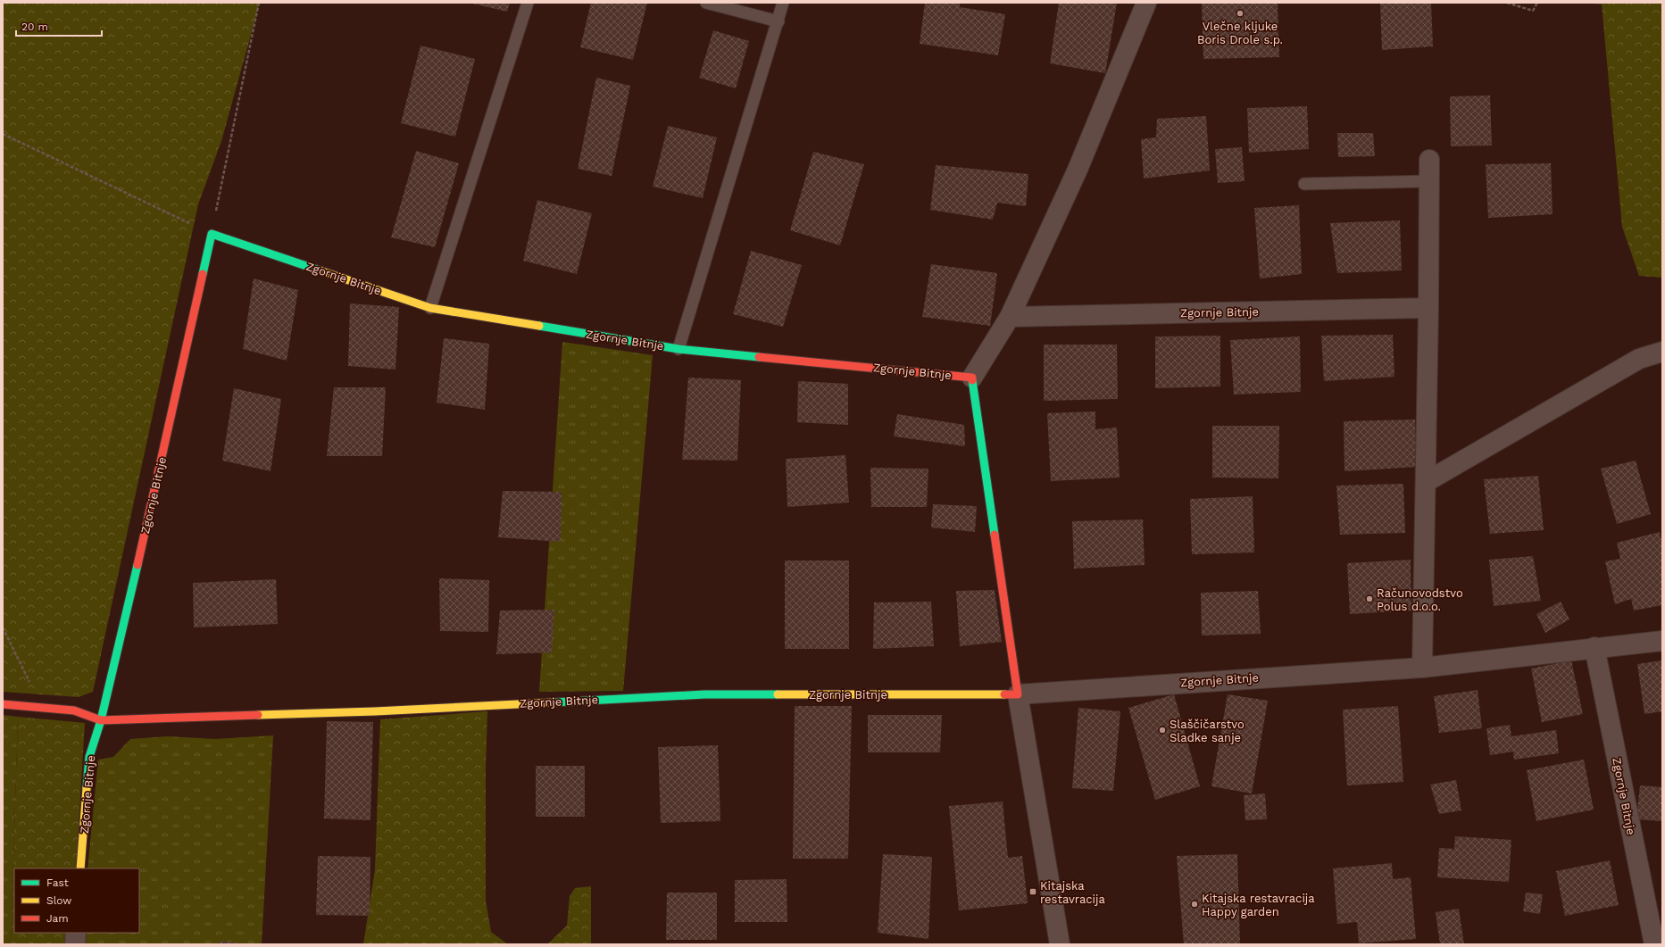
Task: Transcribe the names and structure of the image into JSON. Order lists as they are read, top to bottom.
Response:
{
  "streets": {
    "street": ["Zgornje Bitnje"]
  },
  "places": {
    "other": [
      "Vlečne kljuke Boris Drole s.p.",
      "Računovodstvo Polus d.o.o.",
      "Slaščičarstvo Sladke sanje",
      "Kitajska restavracija Happy garden"
    ],
    "transit": ["Kitajska restavracija"]
  },
  "legend": ["Fast", "Slow", "Jam"],
  "scale_bar": "20 m"
}
